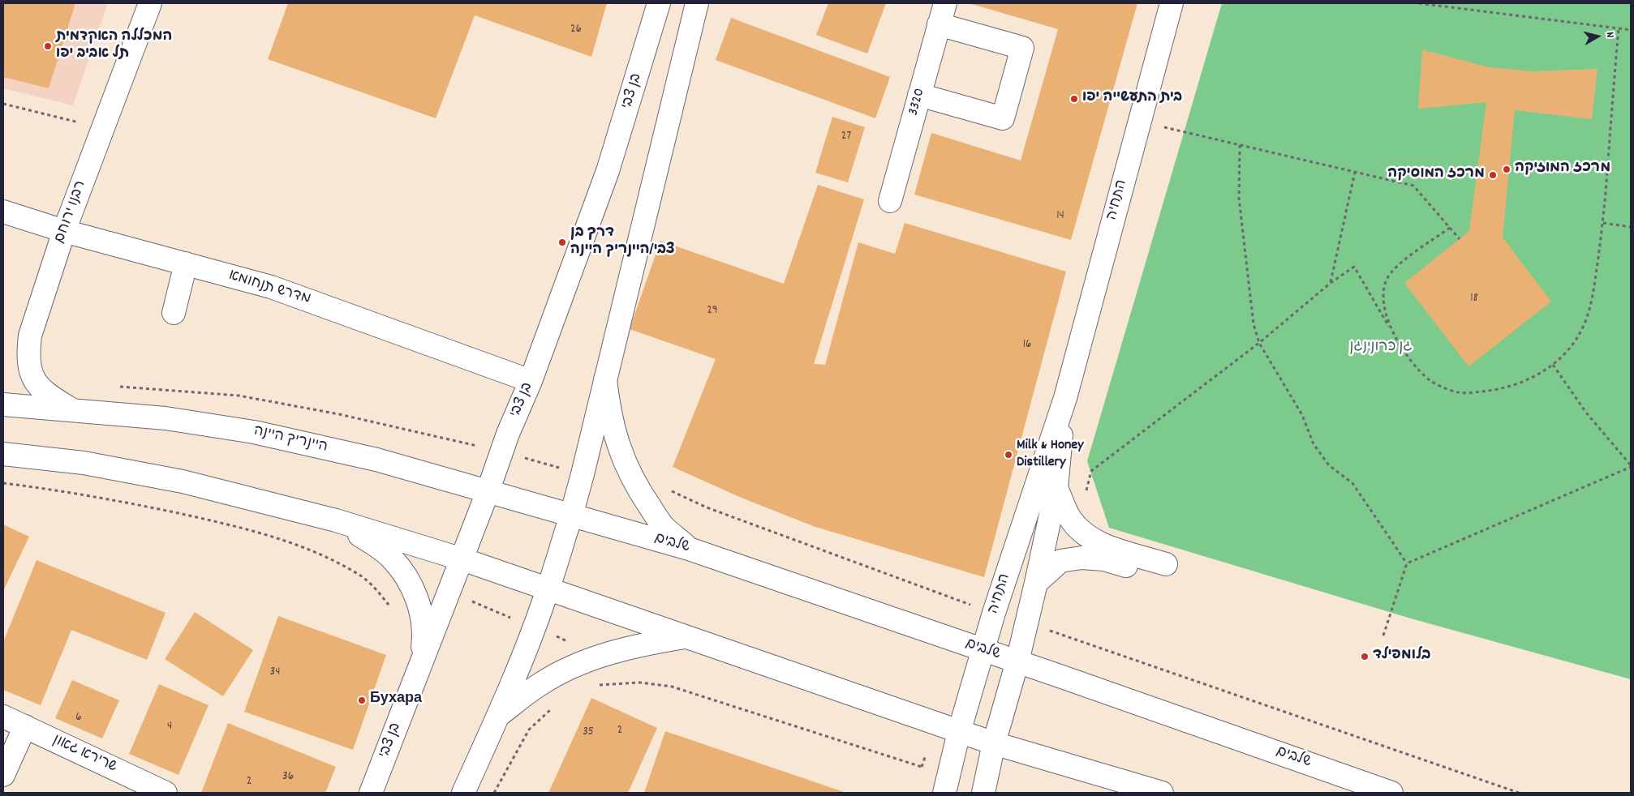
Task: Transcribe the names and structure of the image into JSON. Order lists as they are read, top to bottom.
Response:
{
  "streets": {
    "main road": [
      "בן צבי",
      "3320",
      "התחיה",
      "רבנו ירוחם",
      "מדרש תנחומא",
      "היינריך היינה",
      "שלבים",
      "שרירא גאון"
    ]
  },
  "crossings": [
    ["בן צבי", "מדרש תנחומא"],
    ["בן צבי", "היינריך היינה"],
    ["התחיה", "שלבים"],
    ["רבנו ירוחם", "מדרש תנחומא"],
    ["רבנו ירוחם", "היינריך היינה"],
    ["היינריך היינה", "שלבים"]
  ],
  "parks": ["גן כרונינגן"],
  "places": [
    "המכללה האקדמית תל אביב יפו",
    "בית התעשייה יפו",
    "מרכז המוזיקה",
    "מרכז המוסיקה",
    "דרך בן צבי/היינריך היינה",
    "Milk & Honey Distillery",
    "בלומפילד",
    "Бухара"
  ],
  "house_numbers": [
    "26",
    "27",
    "14",
    "18",
    "29",
    "16",
    "34",
    "6",
    "4",
    "2",
    "35",
    "36",
    "2"
  ],
  "north": "right"
}
